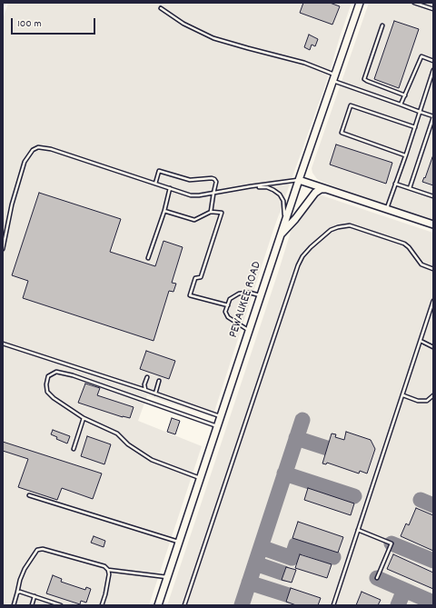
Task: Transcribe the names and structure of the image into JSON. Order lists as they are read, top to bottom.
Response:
{
  "streets": {
    "main road": ["PEWAUKEE ROAD"]
  },
  "scale_bar": "100 m"
}
